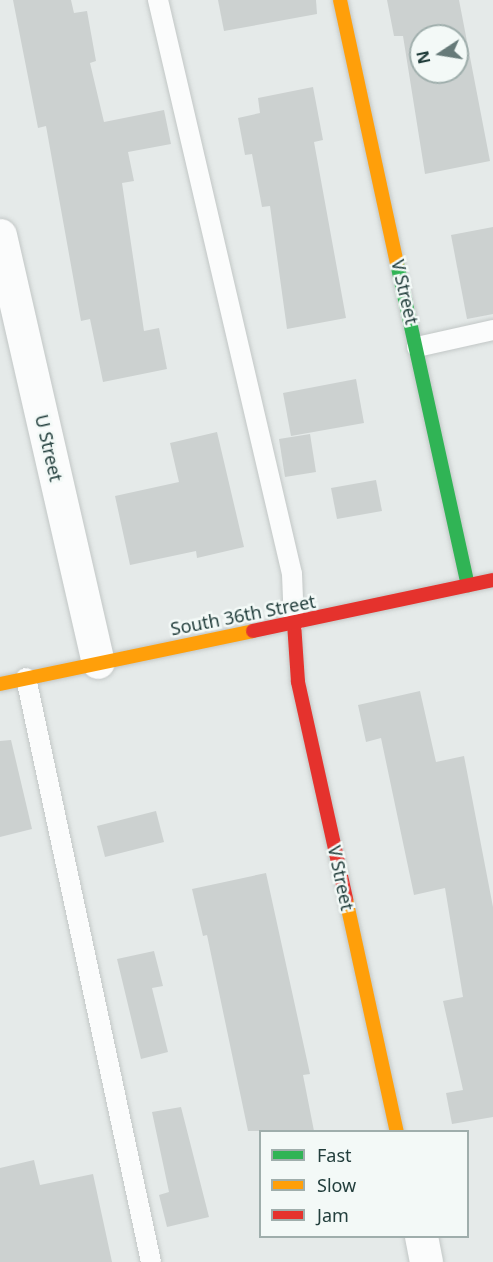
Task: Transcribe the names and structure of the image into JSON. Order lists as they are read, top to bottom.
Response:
{
  "streets": {
    "street": ["V Street", "U Street", "South 36th Street"]
  },
  "crossings": [
    ["V Street", "South 36th Street"],
    ["U Street", "South 36th Street"]
  ],
  "legend": ["Fast", "Slow", "Jam"],
  "north": "left"
}
